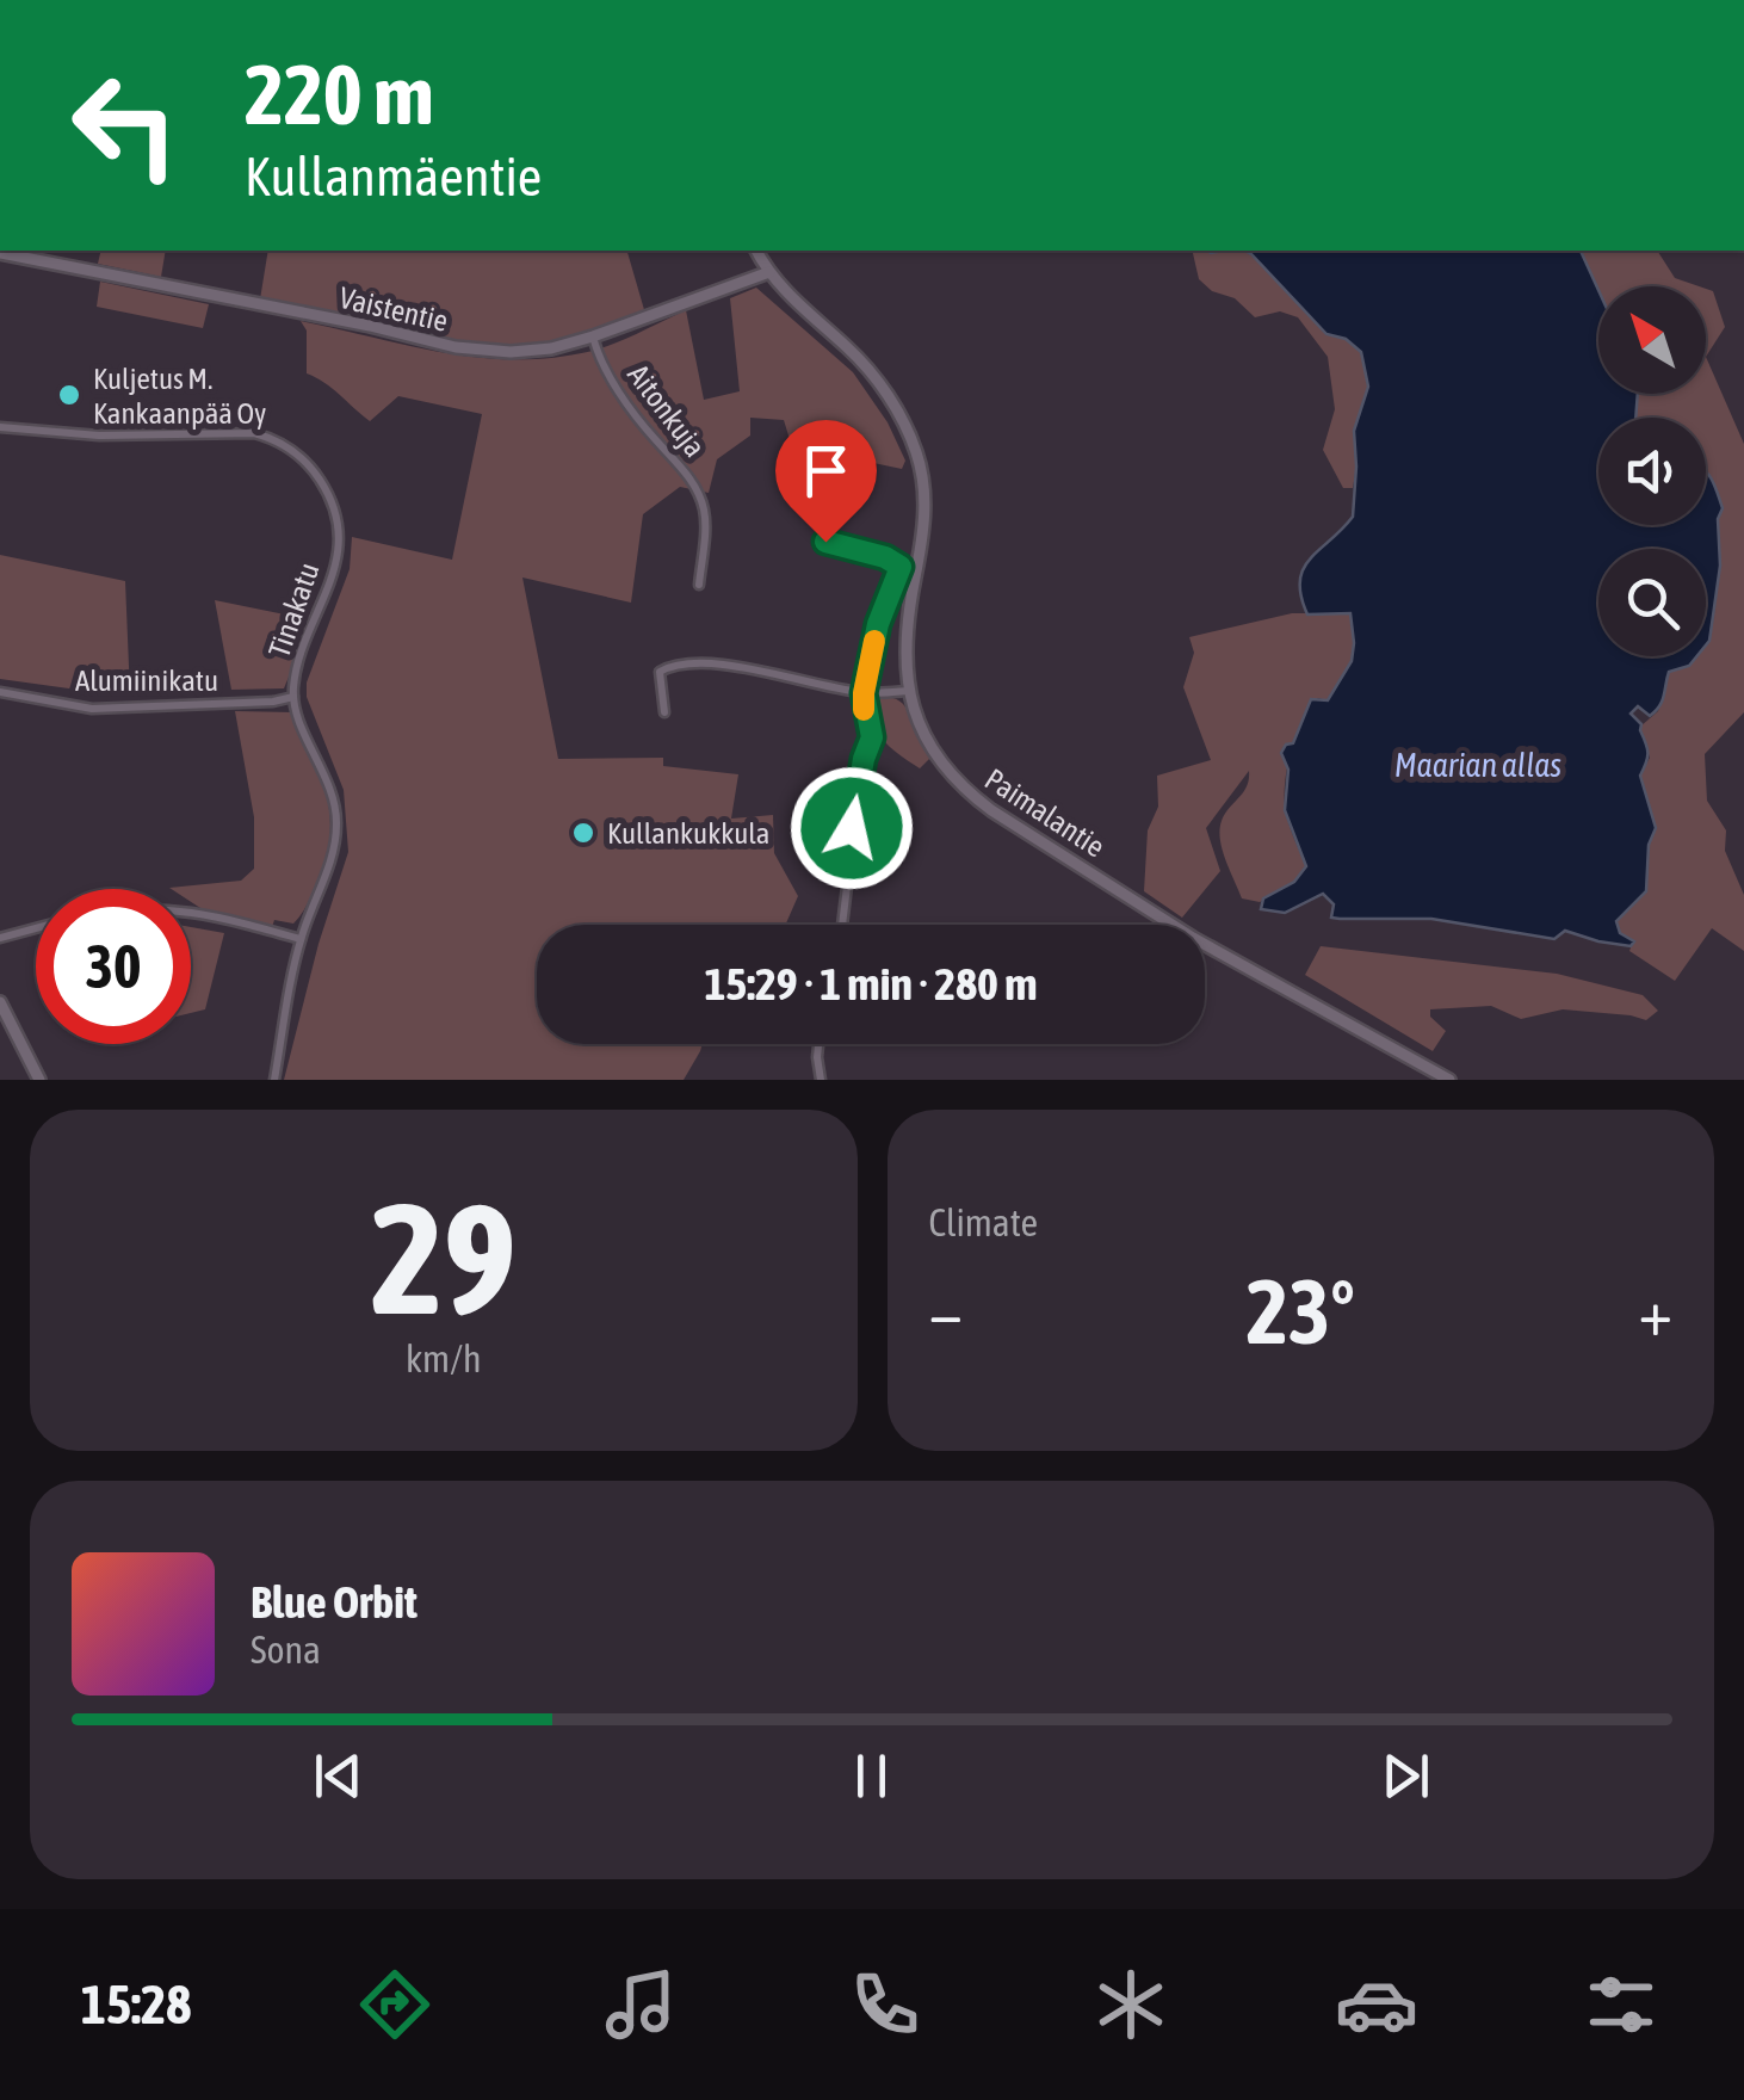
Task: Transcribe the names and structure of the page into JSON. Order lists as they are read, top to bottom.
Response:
{
  "streets": {
    "street": [
      "Vaistentie",
      "Aitonkuja",
      "Tinakatu",
      "Alumiinikatu",
      "Paimalantie"
    ]
  },
  "crossings": [
    ["Vaistentie", "Aitonkuja"],
    ["Vaistentie", "Paimalantie"],
    ["Tinakatu", "Alumiinikatu"]
  ],
  "water": ["Maarian allas"],
  "places": ["Kuljetus M. Kankaanpää Oy", "Kullankukkula"],
  "north": "top left",
  "page": {
    "turn": ["220 m", "Kullanmäentie"],
    "limit": "30",
    "trip": "15:29 · 1 min · 280 m",
    "tile": [
      ["29", "km/h"],
      "Climate"
    ],
    "heat": ["−", "23°", "+"],
    "song": ["Blue Orbit", "Sona"],
    "tabs": "15:28"
  }
}
